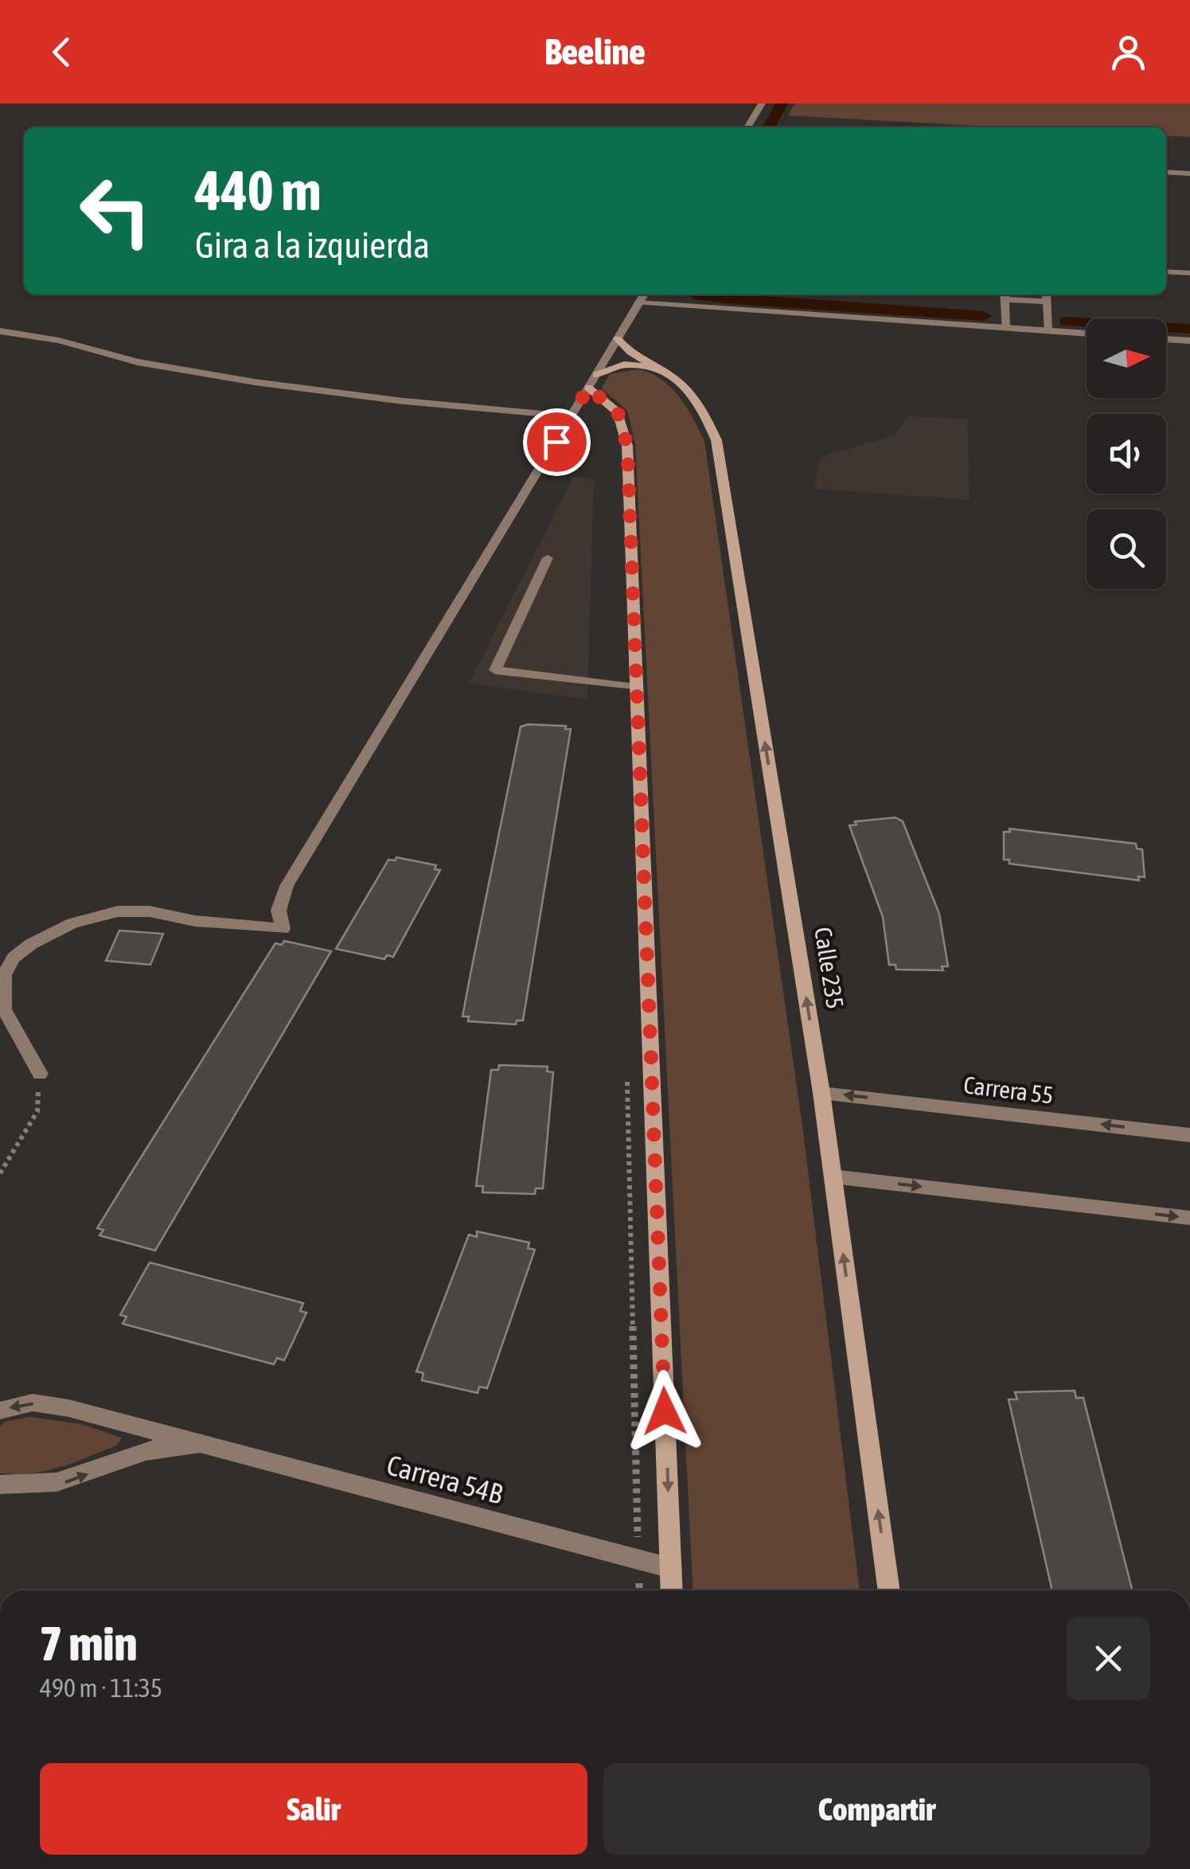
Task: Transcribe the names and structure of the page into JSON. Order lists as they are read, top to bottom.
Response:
{
  "streets": {
    "main road": ["Calle 235"],
    "street": ["Carrera 55", "Carrera 54B"]
  },
  "crossings": [
    ["Calle 235", "Carrera 55"]
  ],
  "north": "right",
  "page": {
    "header": "Beeline",
    "turn": ["440 m", "Gira a la izquierda"],
    "heading": ["7 min", "490 m · 11:35"],
    "buttons": ["Salir", "Compartir"]
  }
}
